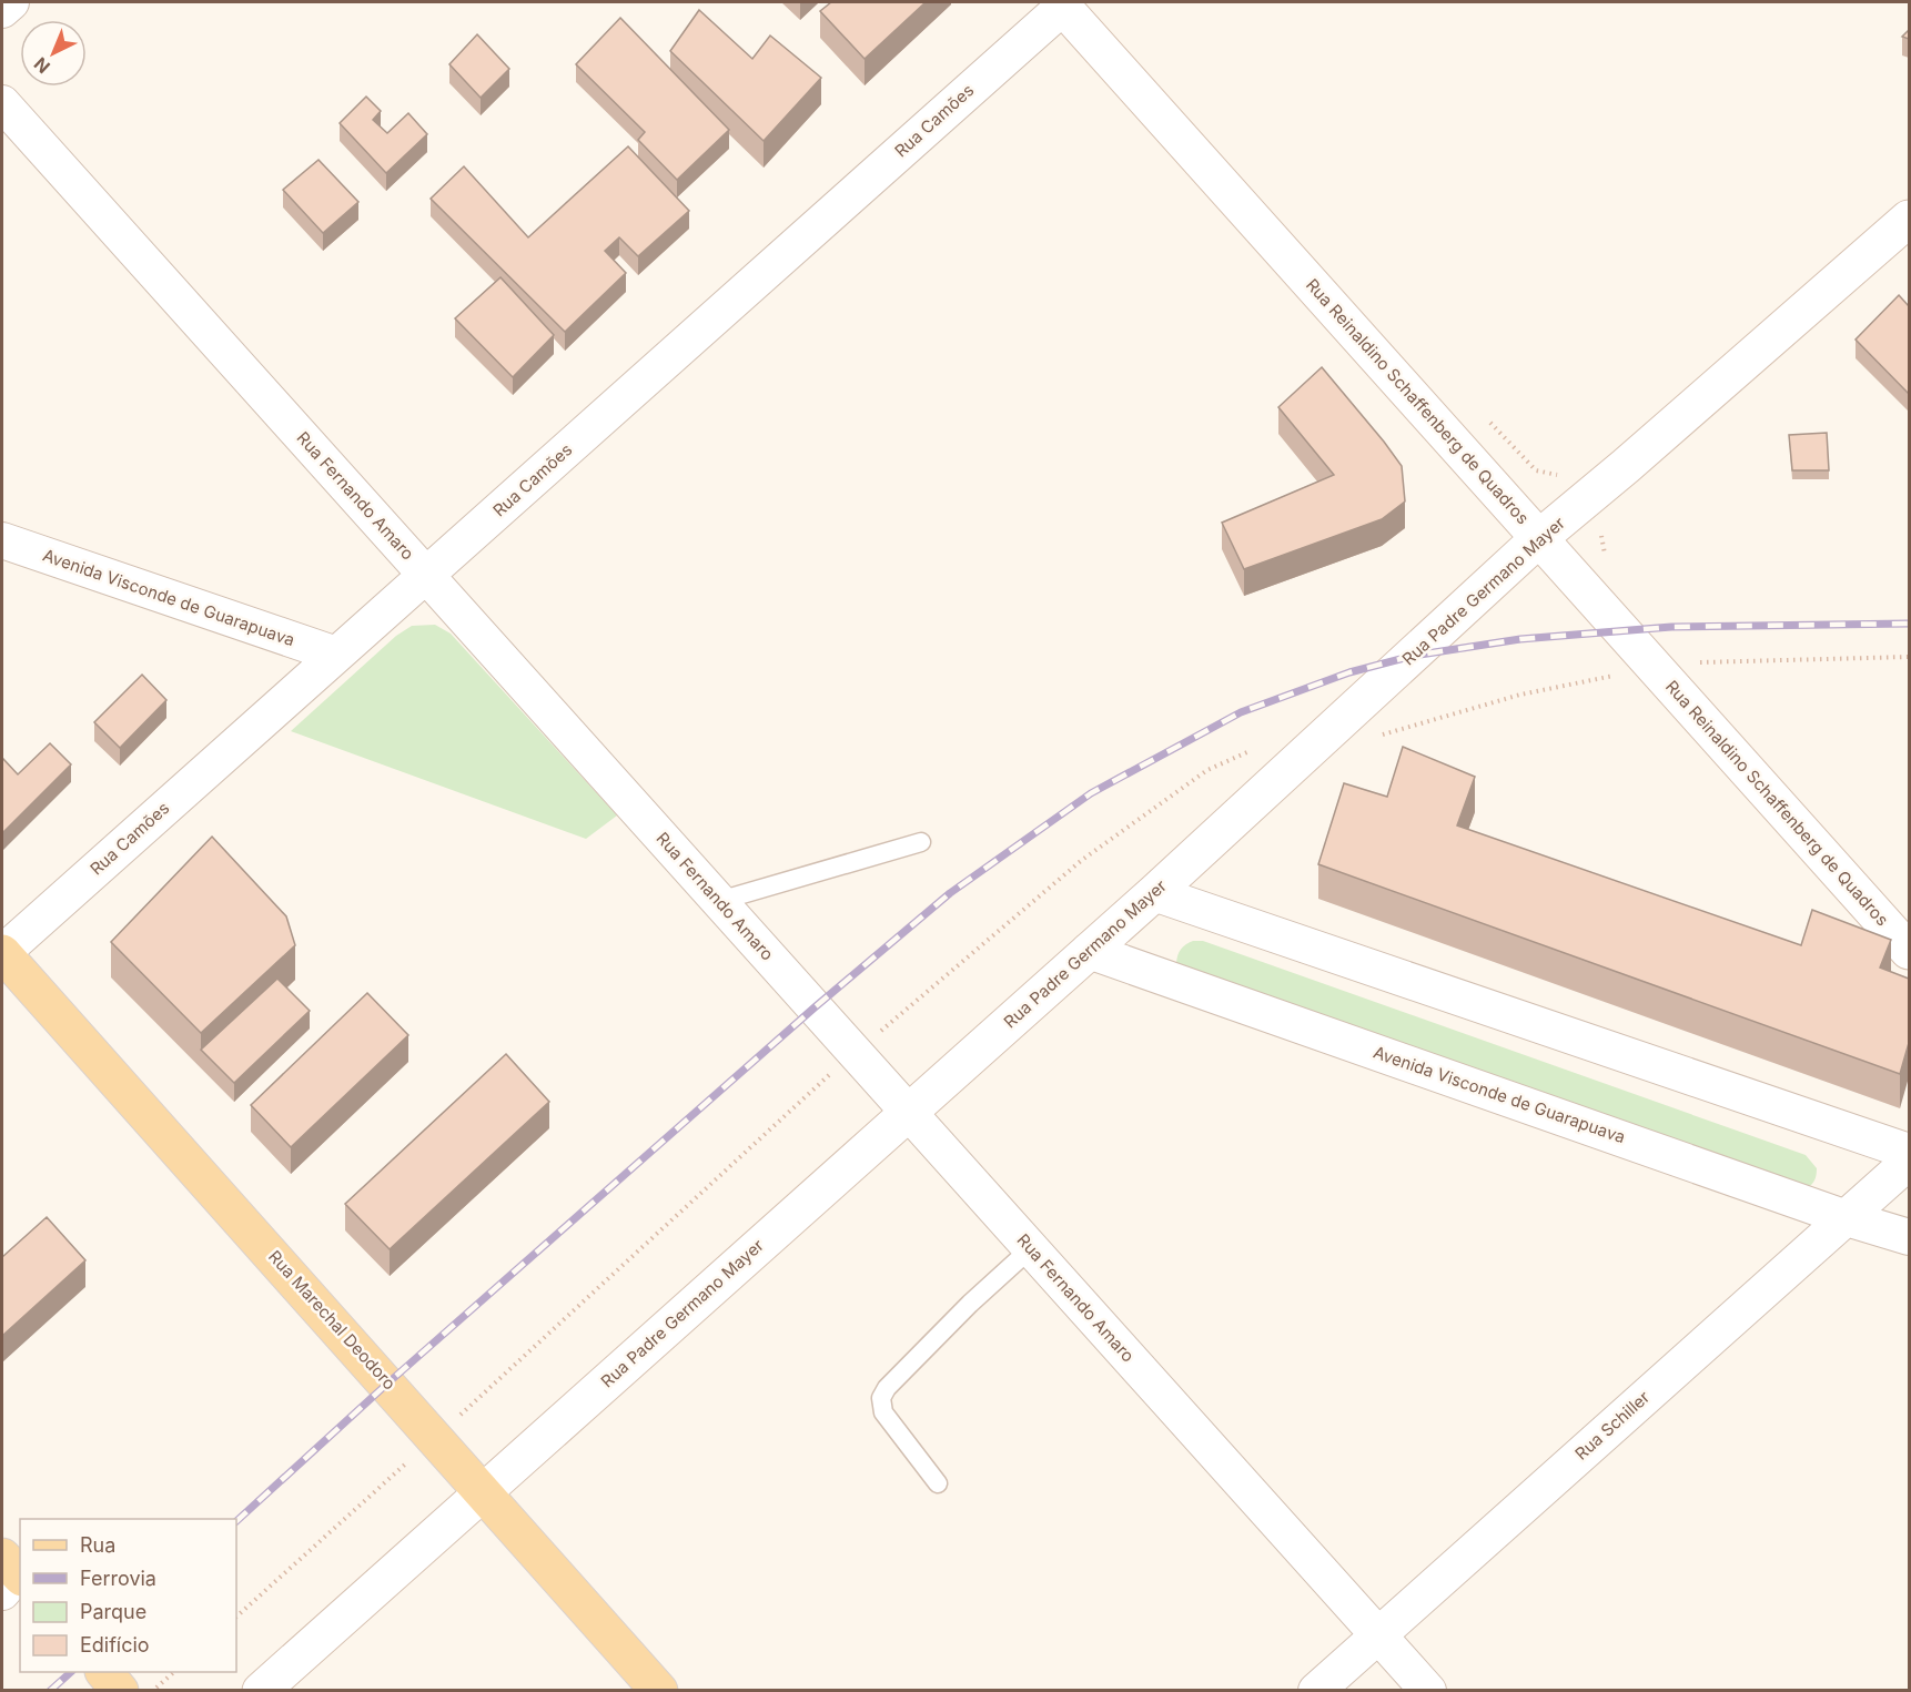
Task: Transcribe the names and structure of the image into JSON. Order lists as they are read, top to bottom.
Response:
{
  "streets": {
    "main road": ["Rua Marechal Deodoro"],
    "street": [
      "Rua Camões",
      "Rua Reinaldino Schaffenberg de Quadros",
      "Rua Fernando Amaro",
      "Rua Padre Germano Mayer",
      "Avenida Visconde de Guarapuava",
      "Rua Schiller"
    ]
  },
  "crossings": [
    ["Rua Camões", "Rua Reinaldino Schaffenberg de Quadros"],
    ["Rua Camões", "Rua Fernando Amaro"],
    ["Rua Camões", "Avenida Visconde de Guarapuava"],
    ["Rua Camões", "Rua Marechal Deodoro"],
    ["Rua Reinaldino Schaffenberg de Quadros", "Rua Padre Germano Mayer"],
    ["Rua Fernando Amaro", "Rua Padre Germano Mayer"],
    ["Rua Fernando Amaro", "Rua Schiller"],
    ["Rua Padre Germano Mayer", "Avenida Visconde de Guarapuava"],
    ["Rua Padre Germano Mayer", "Rua Marechal Deodoro"],
    ["Avenida Visconde de Guarapuava", "Rua Schiller"]
  ],
  "legend": [
    "Rua",
    "Ferrovia",
    "Parque",
    "Edifício"
  ],
  "north": "bottom left"
}
